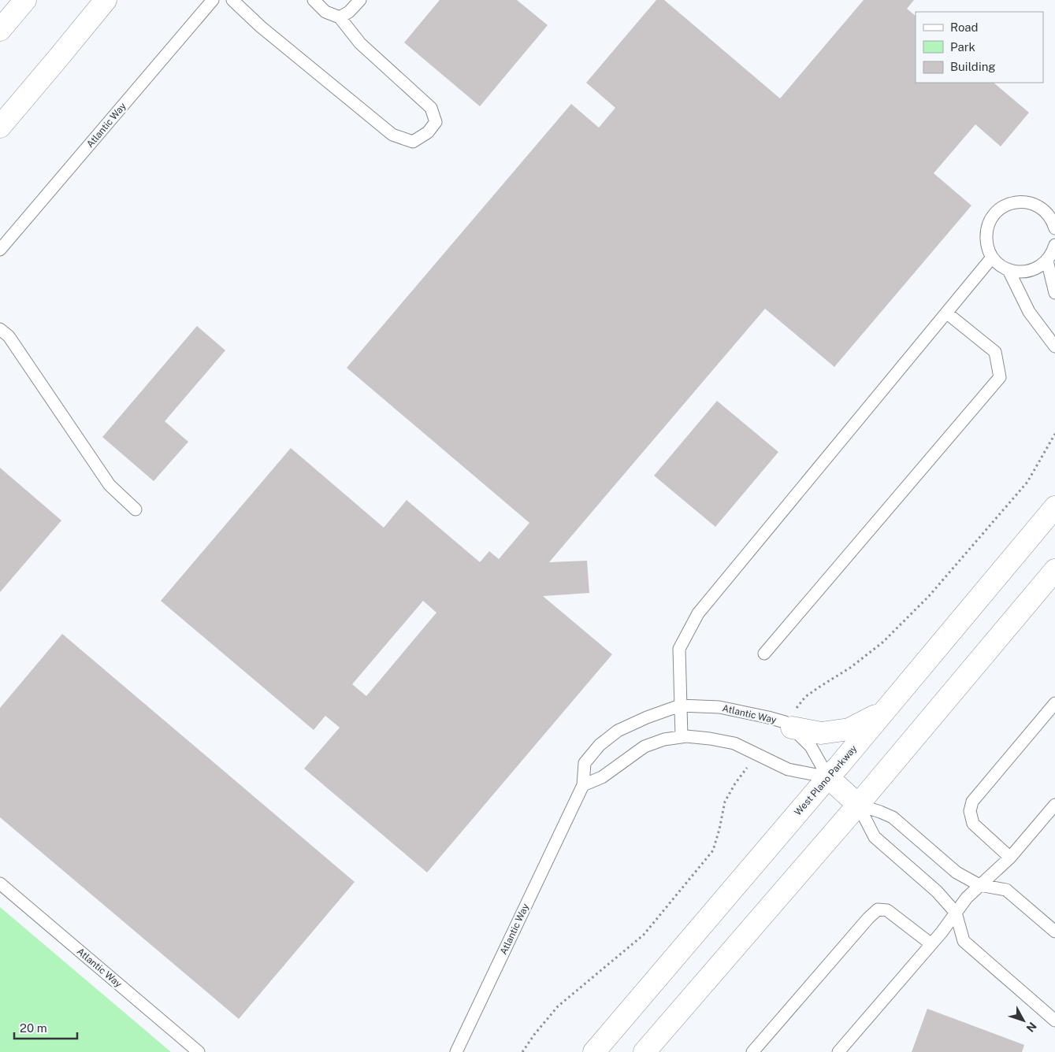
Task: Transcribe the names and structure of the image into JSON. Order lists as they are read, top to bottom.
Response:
{
  "streets": {
    "main road": ["West Plano Parkway"],
    "lane": ["Atlantic Way"]
  },
  "crossings": [
    ["Atlantic Way", "West Plano Parkway"]
  ],
  "legend": ["Road", "Park", "Building"],
  "scale_bar": "20 m",
  "north": "bottom right"
}
